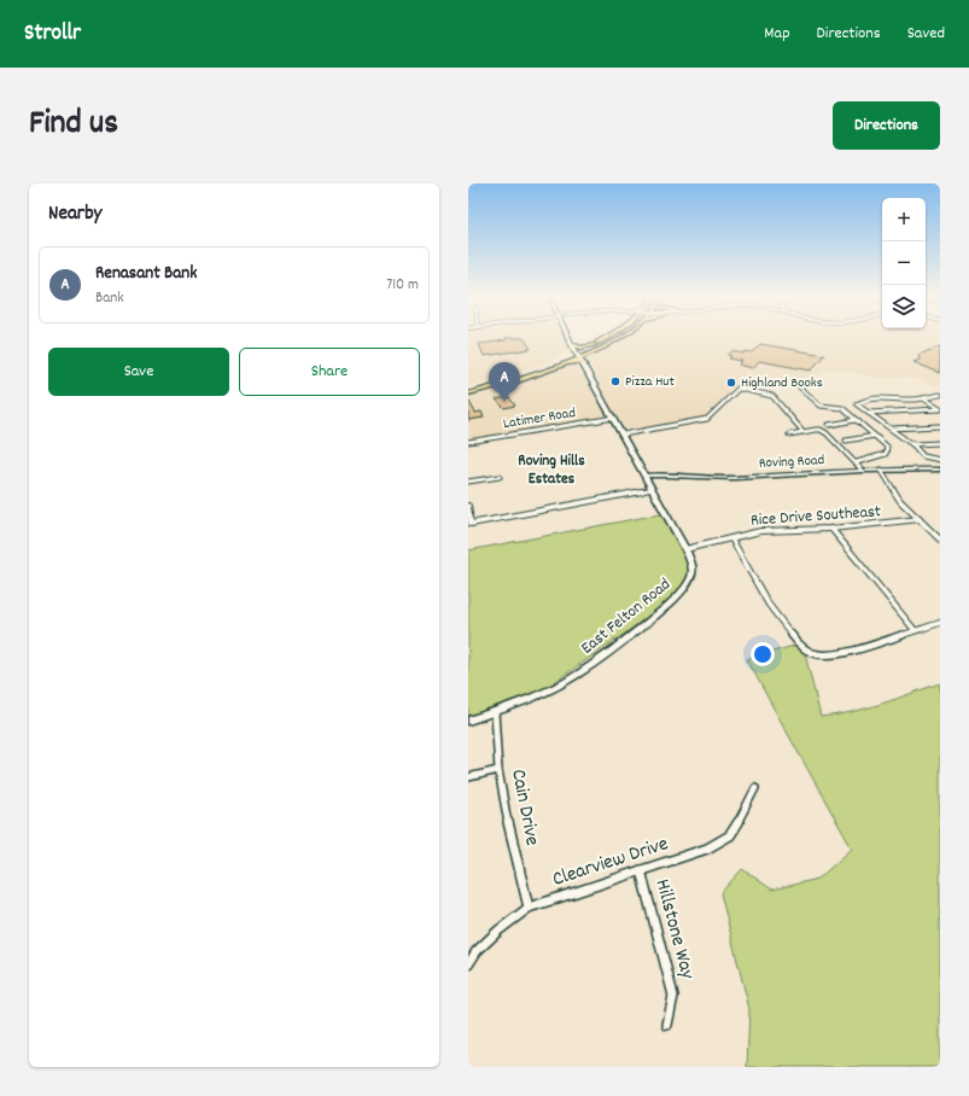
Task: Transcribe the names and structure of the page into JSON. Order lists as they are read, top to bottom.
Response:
{
  "streets": {
    "street": [
      "Latimer Road",
      "Roving Road",
      "Rice Drive Southeast",
      "East Felton Road",
      "Cain Drive",
      "Clearview Drive",
      "Hillstone Way"
    ]
  },
  "crossings": [
    ["Latimer Road", "East Felton Road"],
    ["Roving Road", "East Felton Road"],
    ["Rice Drive Southeast", "East Felton Road"],
    ["East Felton Road", "Cain Drive"],
    ["Cain Drive", "Clearview Drive"],
    ["Clearview Drive", "Hillstone Way"]
  ],
  "districts": ["Roving Hills Estates"],
  "places": ["Pizza Hut", "Highland Books"],
  "page": {
    "header": "Strollr",
    "nav": ["Map", "Directions", "Saved"],
    "title": "Find us",
    "buttons": [
      "Directions",
      ["Save", "Share"]
    ],
    "heading": "Nearby",
    "map_buttons": ["+", "−"],
    "list": [
      {
        "mark": "A",
        "name": "Renasant Bank",
        "note": "Bank",
        "value": "710 m"
      }
    ],
    "pins": "A"
  }
}
